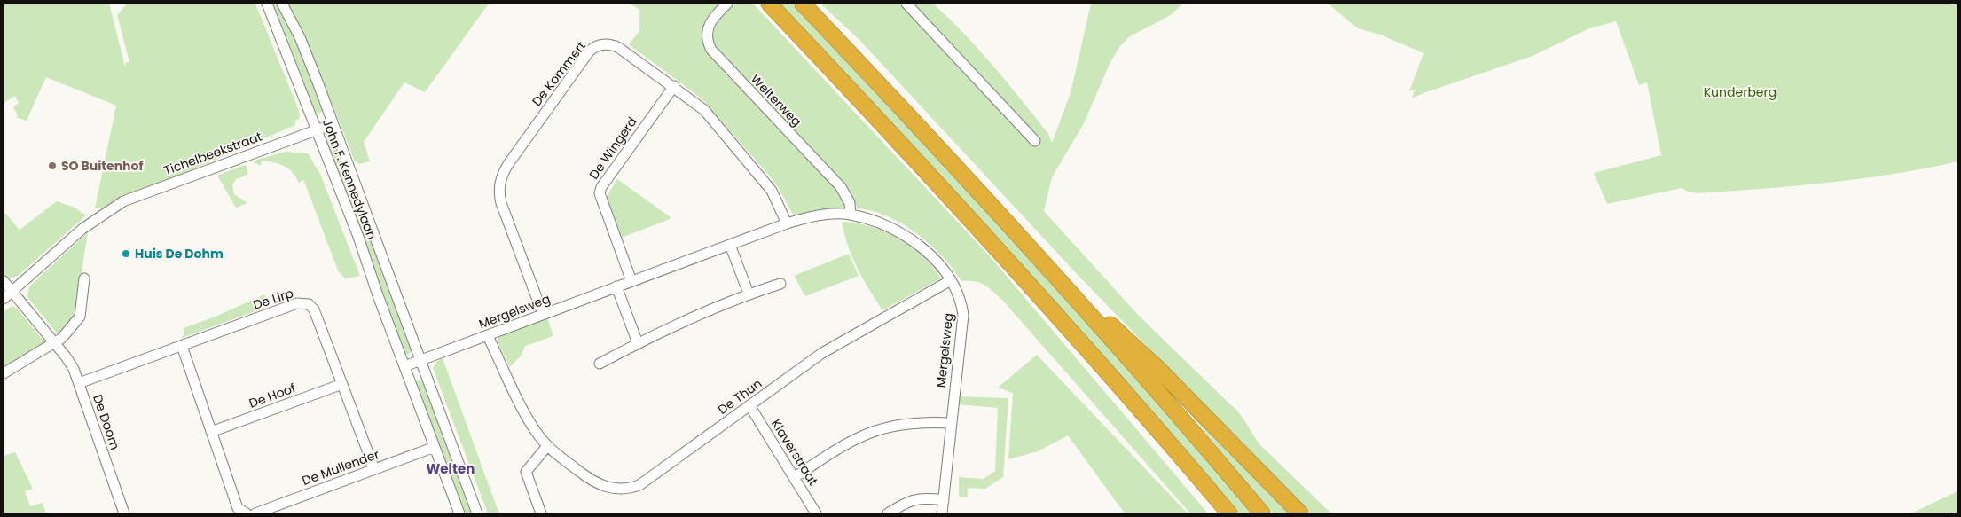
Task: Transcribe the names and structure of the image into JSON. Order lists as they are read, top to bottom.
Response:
{
  "streets": {
    "street": [
      "De Kommert",
      "Welterweg",
      "De Wingerd",
      "Tichelbeekstraat",
      "John F. Kennedylaan",
      "De Lirp",
      "Mergelsweg",
      "De Hoof",
      "De Thun",
      "De Doom",
      "Klaverstraat",
      "De Mullender"
    ]
  },
  "crossings": [
    ["De Kommert", "De Wingerd"],
    ["De Kommert", "Mergelsweg"],
    ["Welterweg", "Mergelsweg"],
    ["De Wingerd", "Mergelsweg"],
    ["Tichelbeekstraat", "John F. Kennedylaan"],
    ["Tichelbeekstraat", "De Doom"],
    ["John F. Kennedylaan", "Mergelsweg"],
    ["John F. Kennedylaan", "De Mullender"],
    ["De Lirp", "De Hoof"],
    ["De Lirp", "De Doom"],
    ["De Lirp", "De Mullender"],
    ["Mergelsweg", "De Thun"],
    ["De Thun", "Klaverstraat"]
  ],
  "districts": ["Welten"],
  "parks": ["Kunderberg"],
  "places": ["SO Buitenhof", "Huis De Dohm"]
}
